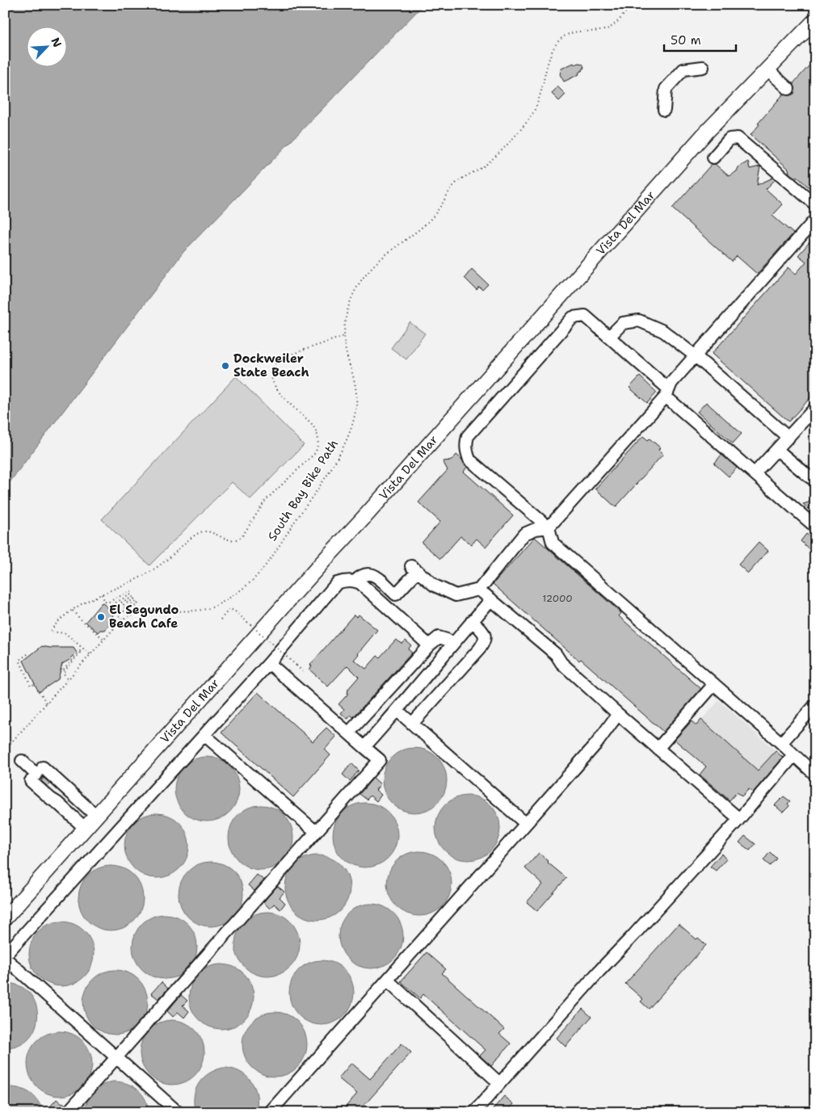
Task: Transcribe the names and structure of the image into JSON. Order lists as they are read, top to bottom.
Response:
{
  "streets": {
    "main road": ["Vista Del Mar"],
    "path": ["South Bay Bike Path"]
  },
  "places": ["Dockweiler State Beach", "El Segundo Beach Cafe"],
  "house_numbers": ["12000"],
  "scale_bar": "50 m",
  "north": "top right"
}
